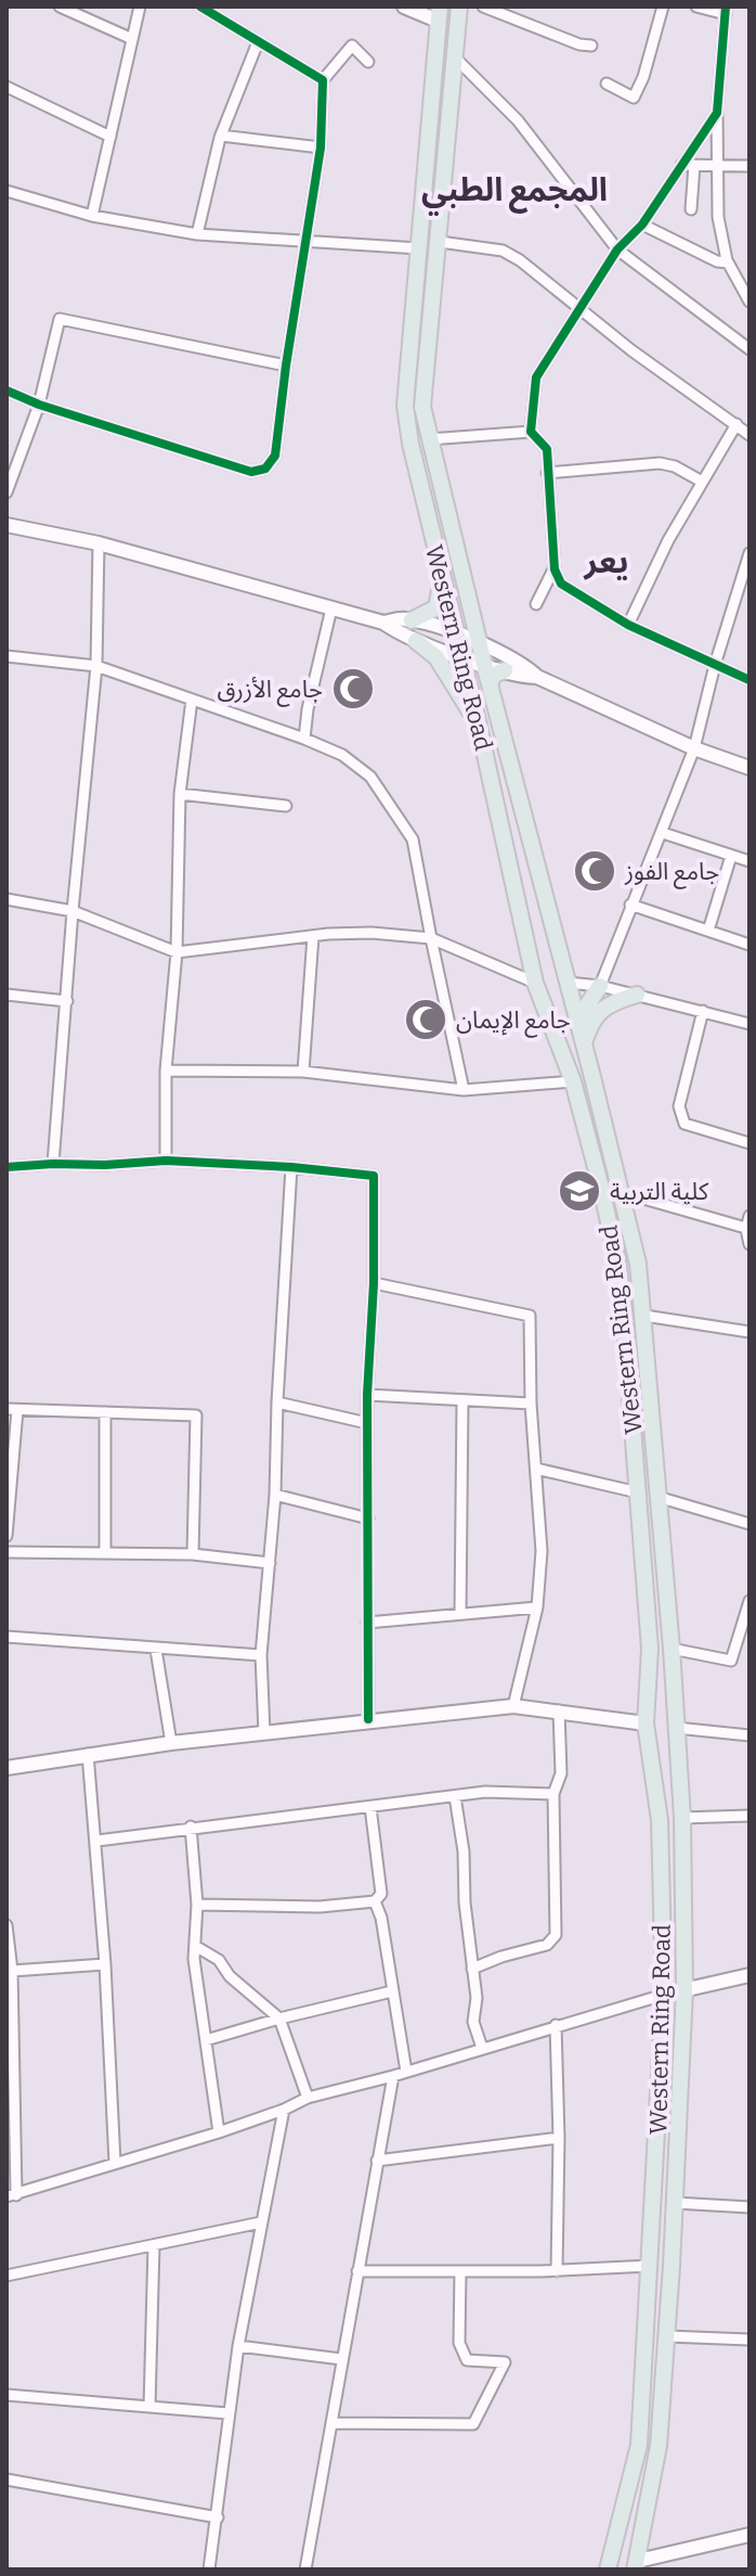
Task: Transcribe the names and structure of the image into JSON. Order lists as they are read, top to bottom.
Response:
{
  "streets": {
    "main road": ["Western Ring Road"]
  },
  "districts": ["المجمع الطبي", "يعر"],
  "places": {
    "mosque": ["جامع الأزرق", "جامع الفوز", "جامع الإيمان"],
    "school or university": ["كلية التربية"]
  }
}
